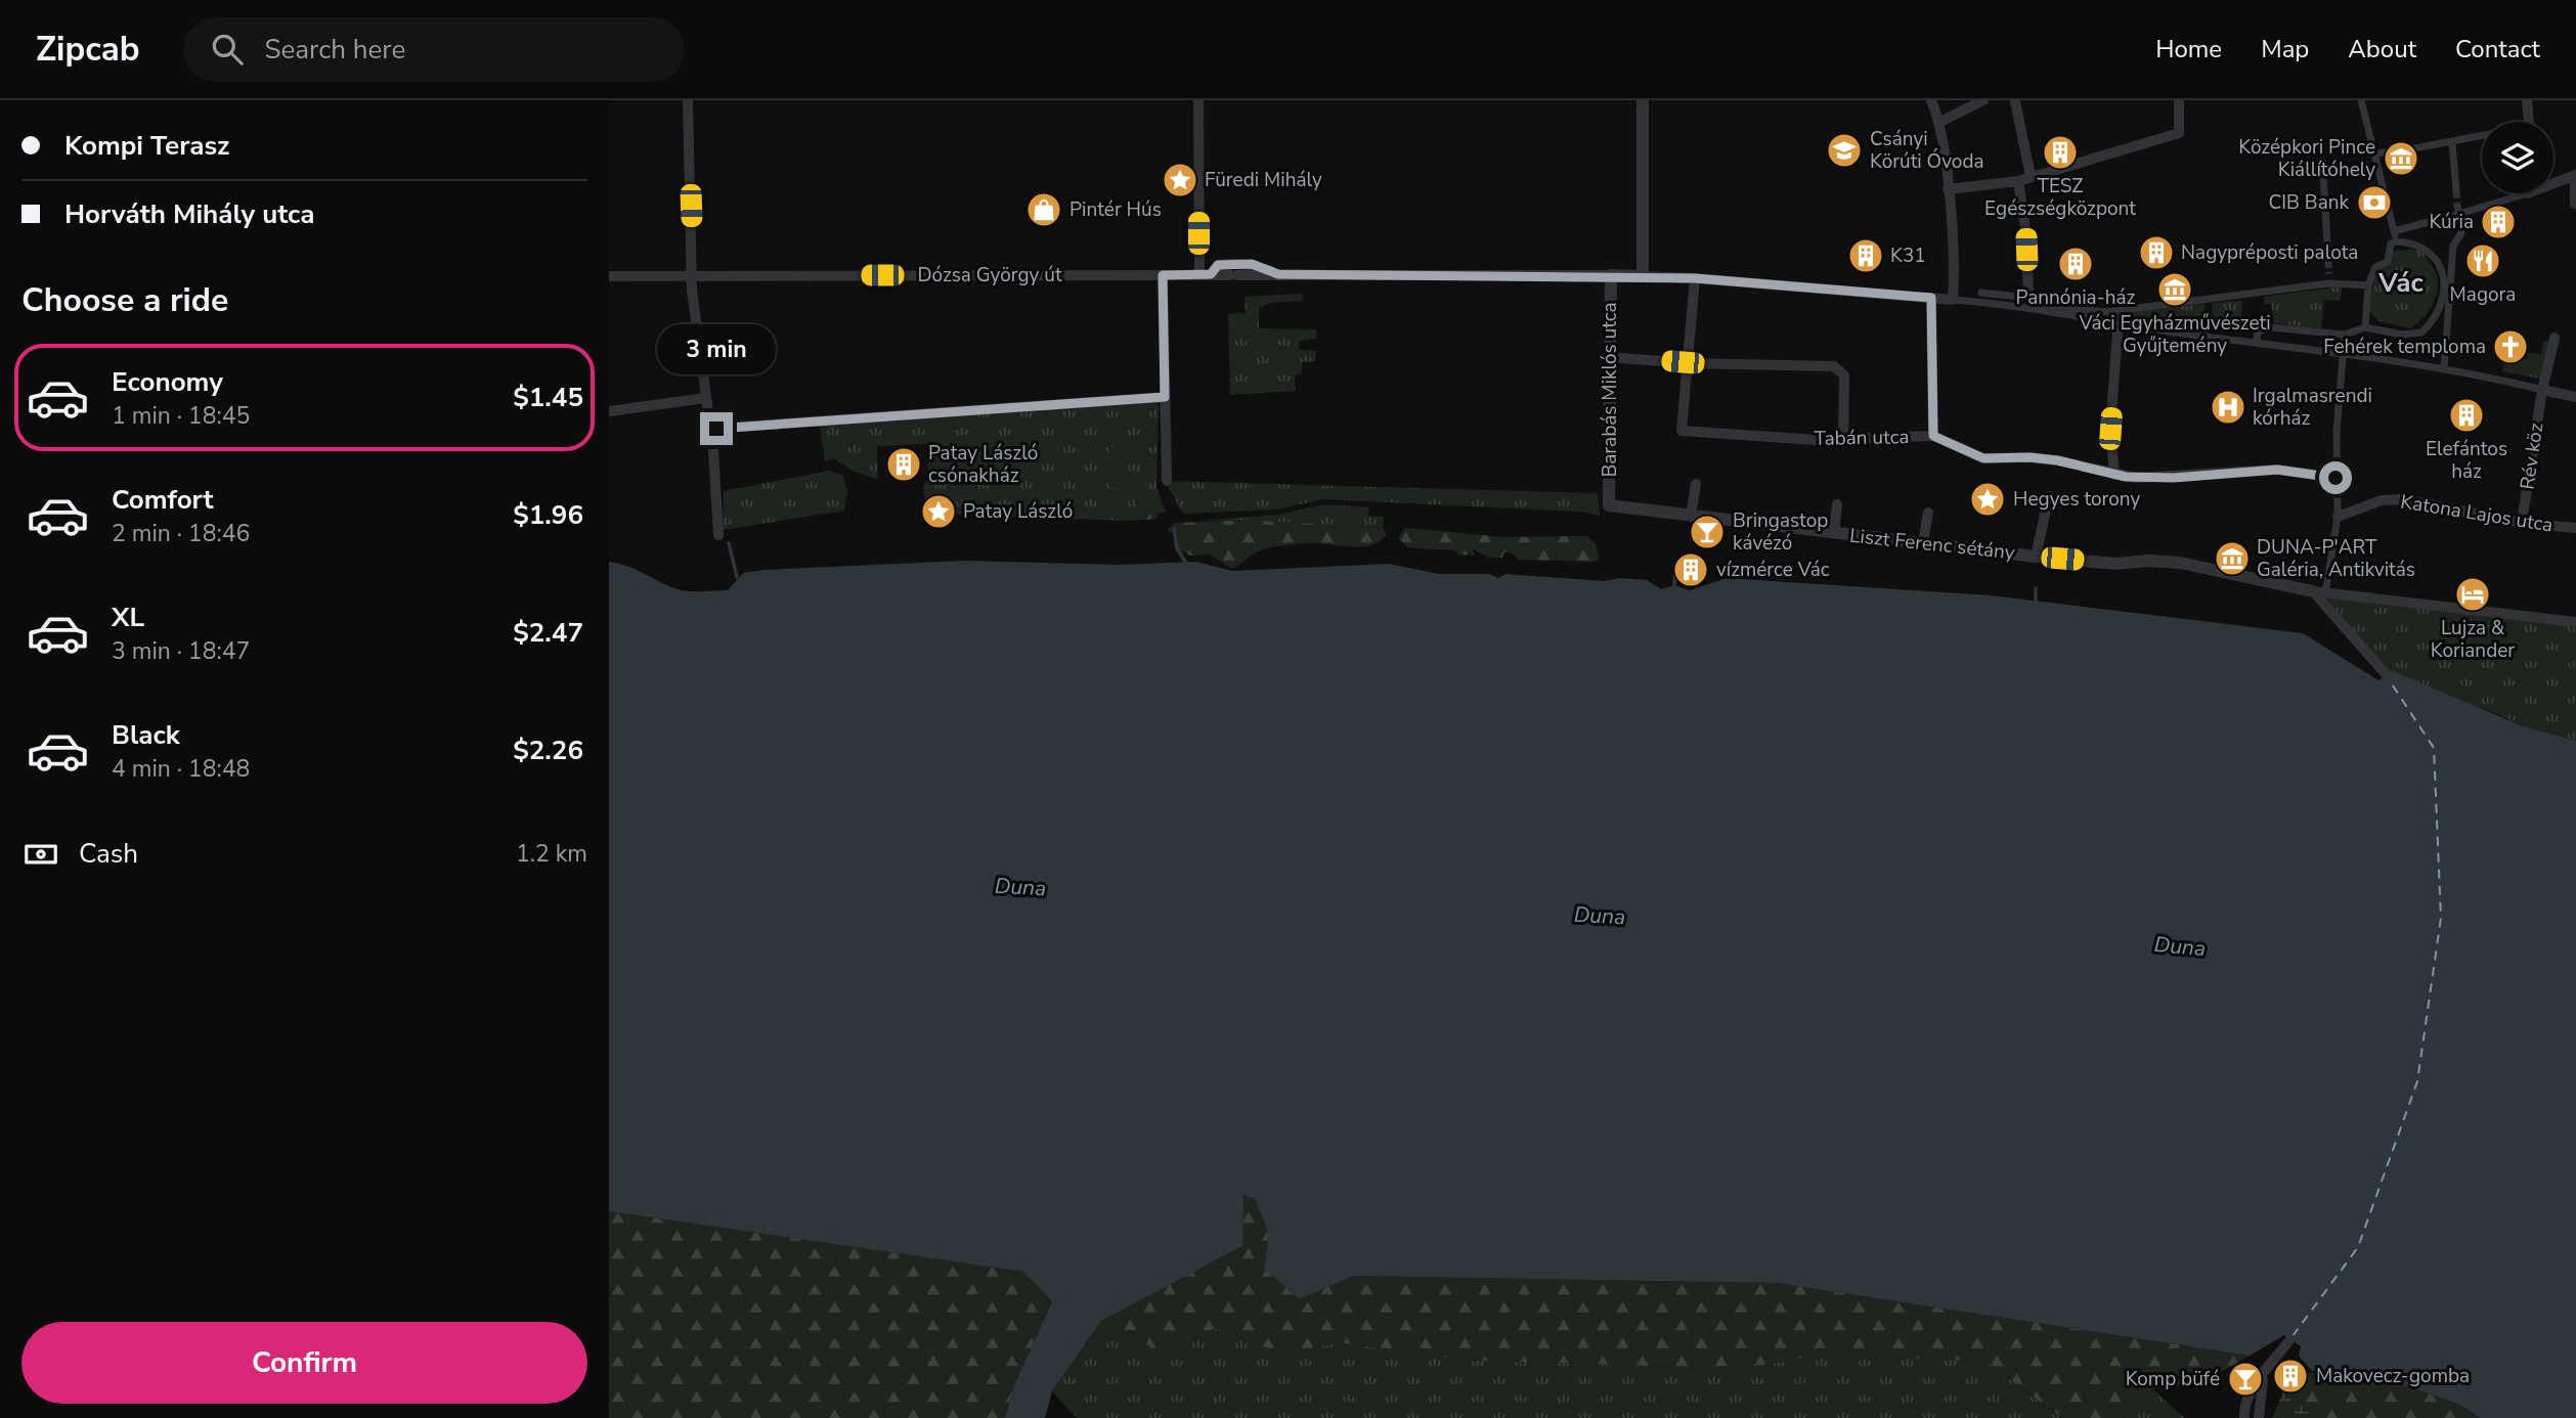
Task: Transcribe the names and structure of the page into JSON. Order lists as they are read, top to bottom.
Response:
{
  "streets": {
    "street": [
      "Dózsa György út",
      "Barabás Miklós utca",
      "Tabán utca",
      "Rév köz",
      "Katona Lajos utca",
      "Liszt Ferenc sétány"
    ]
  },
  "crossings": [
    ["Barabás Miklós utca", "Liszt Ferenc sétány"],
    ["Rév köz", "Katona Lajos utca"]
  ],
  "districts": ["Vác"],
  "water": ["Duna"],
  "places": {
    "school or university": ["Csányi Körúti Óvoda"],
    "building": [
      "TESZ Egészségközpont",
      "Kúria",
      "Nagypréposti palota",
      "K31",
      "Pannónia-ház",
      "Elefántos ház",
      "Patay László csónakház",
      "vízmérce Vác",
      "Makovecz-gomba"
    ],
    "museum": ["Középkori Pince Kiállítóhely", "Váci Egyházművészeti Gyűjtemény", "DUNA-P'ART Galéria, Antikvitás"],
    "place": ["Füredi Mihály", "Hegyes torony", "Patay László"],
    "bank": ["CIB Bank"],
    "shop": ["Pintér Hús"],
    "restaurant": ["Magora"],
    "church": ["Fehérek temploma"],
    "hospital": ["Irgalmasrendi kórház"],
    "bar": ["Bringastop kávézó", "Komp büfé"],
    "hotel": ["Lujza & Koriander"]
  },
  "page": {
    "header": "Zipcab",
    "search": "Search here",
    "nav": [
      "Home",
      "Map",
      "About",
      "Contact"
    ],
    "banner": ["Kompi Terasz", "Horváth Mihály utca"],
    "heading": "Choose a ride",
    "bubble": "3 min",
    "list": [
      {
        "name": "Economy",
        "note": "1 min · 18:45",
        "value": "$1.45"
      },
      {
        "name": "Comfort",
        "note": "2 min · 18:46",
        "value": "$1.96"
      },
      {
        "name": "XL",
        "note": "3 min · 18:47",
        "value": "$2.47"
      },
      {
        "name": "Black",
        "note": "4 min · 18:48",
        "value": "$2.26"
      }
    ],
    "pay": ["Cash", "1.2 km"],
    "buttons": "Confirm"
  }
}
